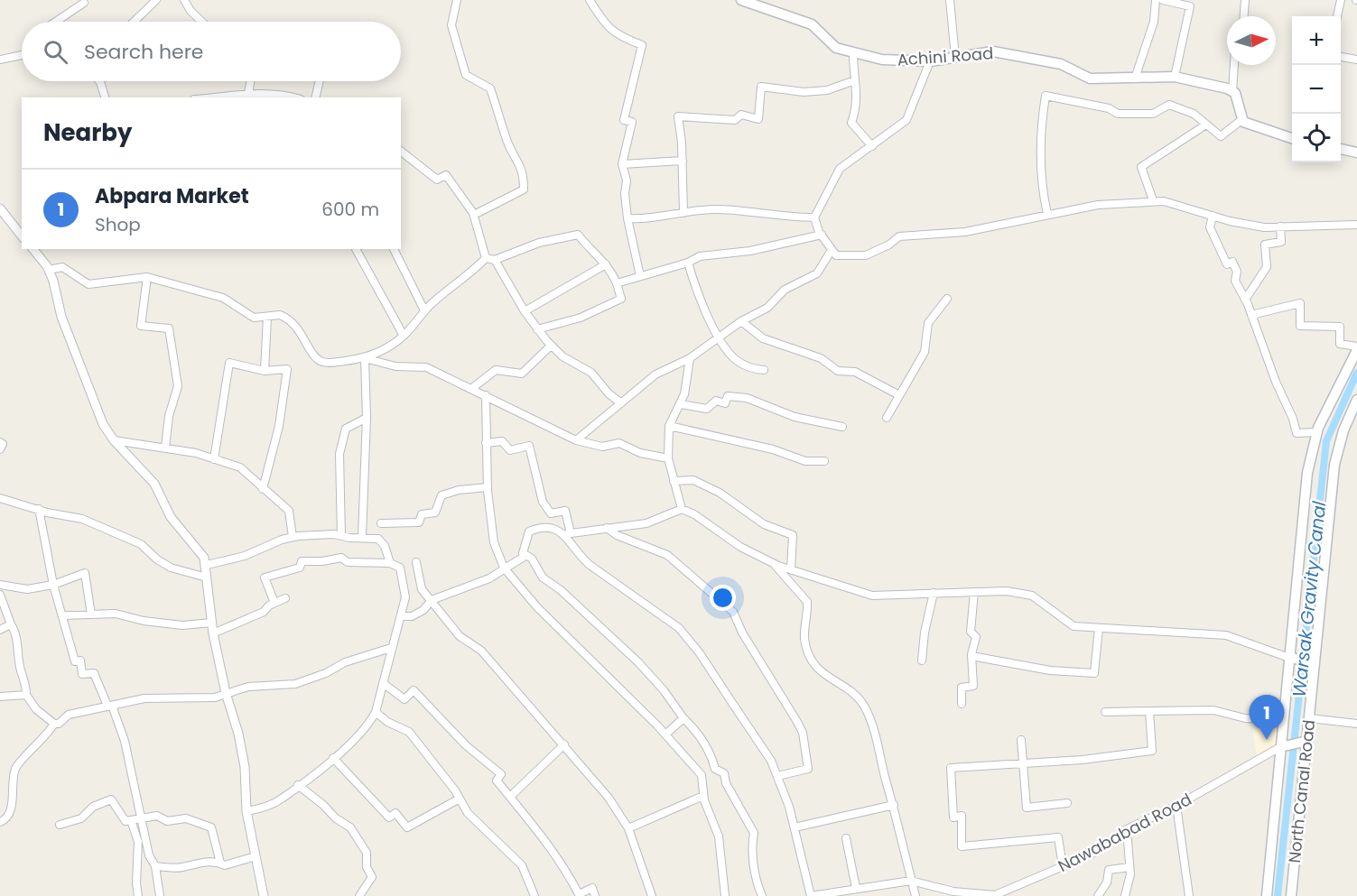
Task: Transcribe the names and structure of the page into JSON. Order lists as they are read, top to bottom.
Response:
{
  "streets": {
    "main road": ["Achini Road", "North Canal Road"],
    "street": ["Nawababad Road"]
  },
  "water": ["Warsak Gravity Canal"],
  "north": "right",
  "page": {
    "map_buttons": ["+", "−"],
    "search": "Search here",
    "heading": "Nearby",
    "list": [
      {
        "mark": "1",
        "name": "Abpara Market",
        "note": "Shop",
        "value": "600 m"
      }
    ],
    "pins": "1"
  }
}
